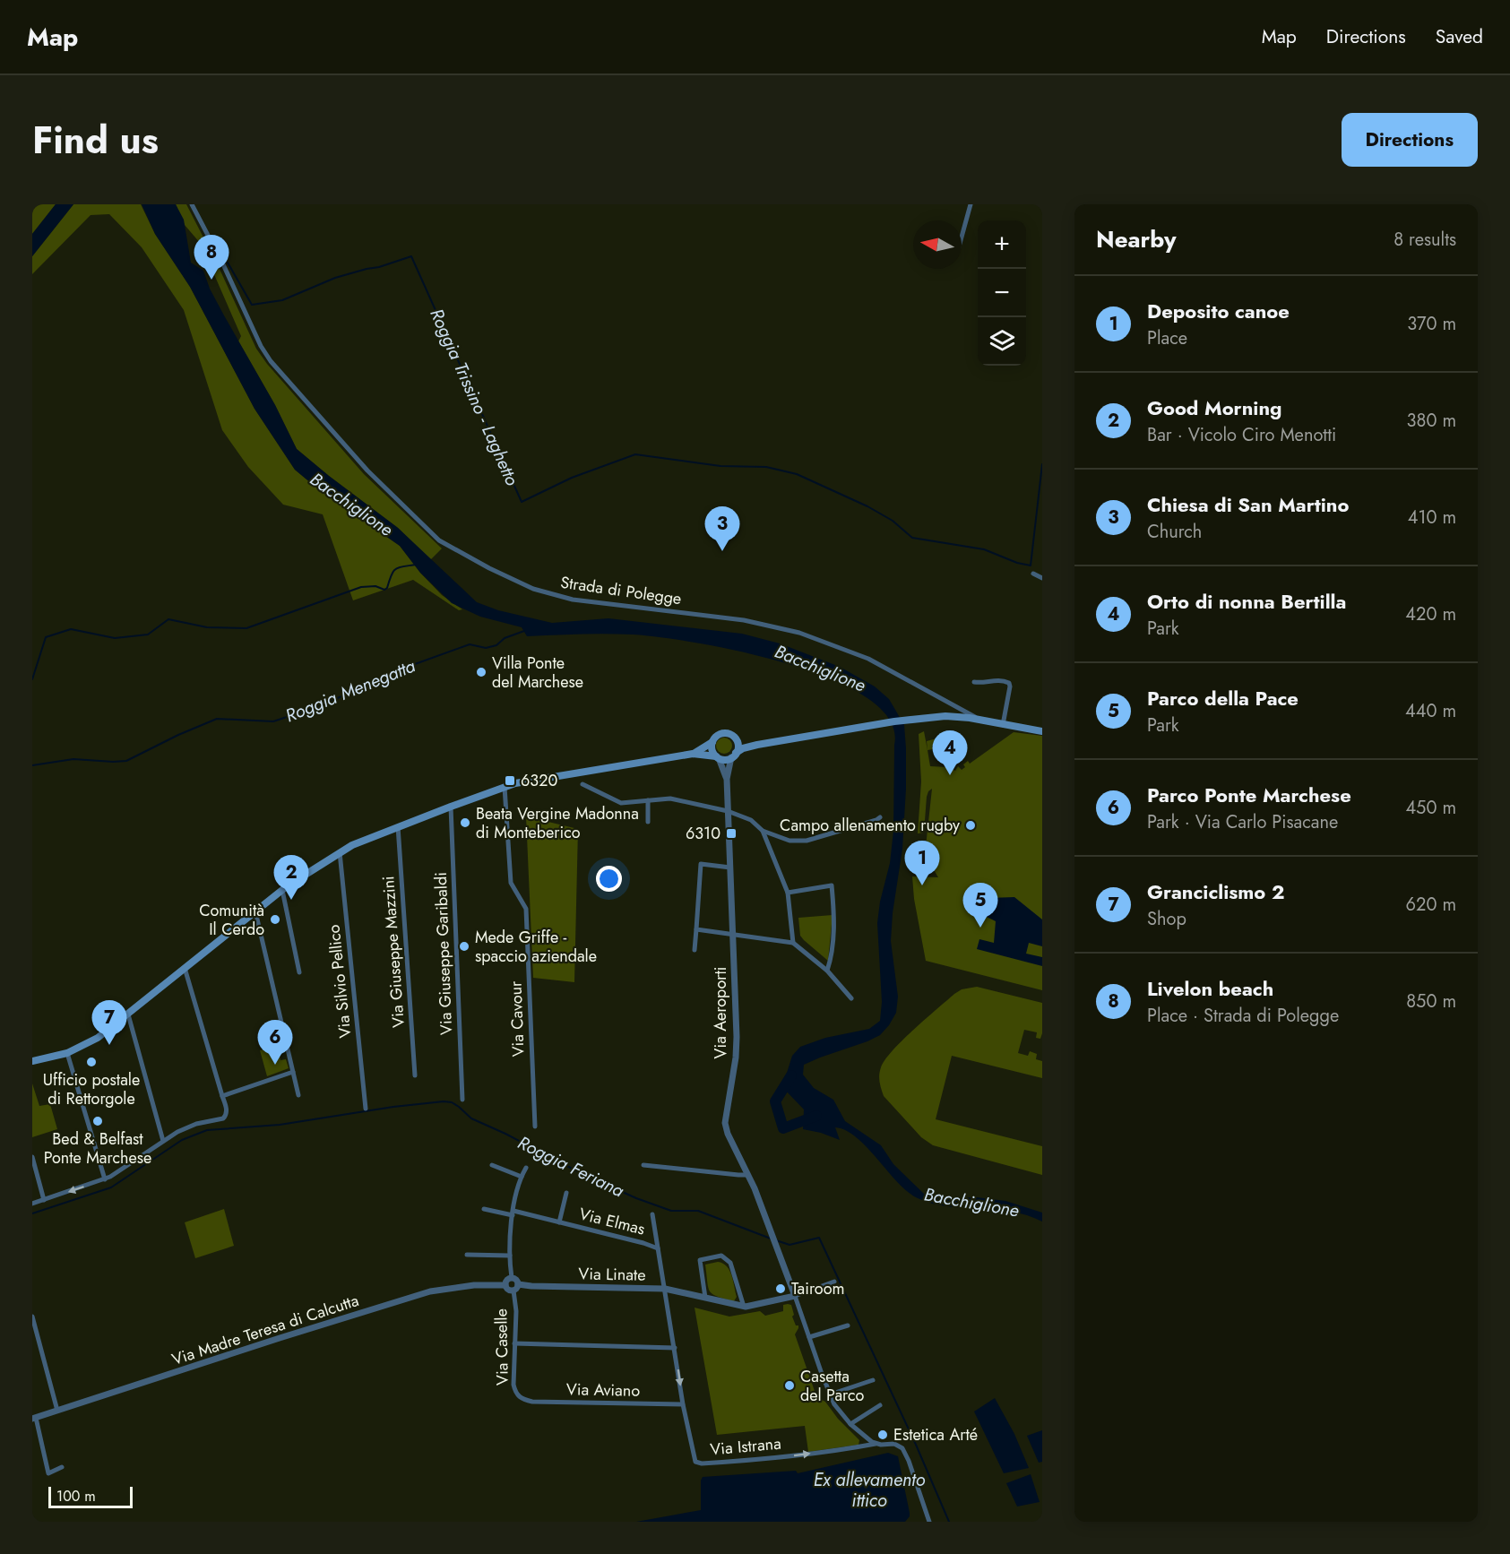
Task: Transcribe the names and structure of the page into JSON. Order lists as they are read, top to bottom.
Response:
{
  "streets": {
    "street": [
      "Strada di Polegge",
      "Via Giuseppe Mazzini",
      "Via Giuseppe Garibaldi",
      "Via Silvio Pellico",
      "Via Aeroporti",
      "Via Cavour",
      "Via Elmas",
      "Via Linate",
      "Via Madre Teresa di Calcutta",
      "Via Caselle",
      "Via Aviano",
      "Via Istrana"
    ]
  },
  "crossings": [
    ["Via Aeroporti", "Via Linate"],
    ["Via Aeroporti", "Via Istrana"],
    ["Via Elmas", "Via Linate"],
    ["Via Elmas", "Via Istrana"],
    ["Via Linate", "Via Madre Teresa di Calcutta"],
    ["Via Linate", "Via Caselle"],
    ["Via Linate", "Via Istrana"],
    ["Via Madre Teresa di Calcutta", "Via Caselle"],
    ["Via Caselle", "Via Aviano"],
    ["Via Aviano", "Via Istrana"]
  ],
  "water": [
    "Roggia Trissino - Laghetto",
    "Bacchiglione",
    "Roggia Menegatta",
    "Roggia Feriana",
    "Ex allevamento ittico"
  ],
  "places": {
    "other": [
      "Villa Ponte del Marchese",
      "Beata Vergine Madonna di Monteberico",
      "Campo allenamento rugby",
      "Comunità Il Cerdo",
      "Mede Griffe - spaccio aziendale",
      "Ufficio postale di Rettorgole",
      "Bed & Belfast Ponte Marchese",
      "Tairoom",
      "Casetta del Parco",
      "Estetica Arté"
    ],
    "transit": ["6320", "6310"]
  },
  "scale_bar": "100 m",
  "north": "left",
  "page": {
    "header": "Map",
    "nav": ["Map", "Directions", "Saved"],
    "title": "Find us",
    "buttons": "Directions",
    "heading": ["Nearby", "8 results"],
    "map_buttons": ["+", "−"],
    "pins": [
      "8",
      "3",
      "4",
      "1",
      "2",
      "5",
      "7",
      "6"
    ],
    "list": [
      {
        "mark": "1",
        "name": "Deposito canoe",
        "note": "Place",
        "value": "370 m"
      },
      {
        "mark": "2",
        "name": "Good Morning",
        "note": "Bar · Vicolo Ciro Menotti",
        "value": "380 m"
      },
      {
        "mark": "3",
        "name": "Chiesa di San Martino",
        "note": "Church",
        "value": "410 m"
      },
      {
        "mark": "4",
        "name": "Orto di nonna Bertilla",
        "note": "Park",
        "value": "420 m"
      },
      {
        "mark": "5",
        "name": "Parco della Pace",
        "note": "Park",
        "value": "440 m"
      },
      {
        "mark": "6",
        "name": "Parco Ponte Marchese",
        "note": "Park · Via Carlo Pisacane",
        "value": "450 m"
      },
      {
        "mark": "7",
        "name": "Granciclismo 2",
        "note": "Shop",
        "value": "620 m"
      },
      {
        "mark": "8",
        "name": "Livelon beach",
        "note": "Place · Strada di Polegge",
        "value": "850 m"
      }
    ],
    "scale": "100 m"
  }
}
